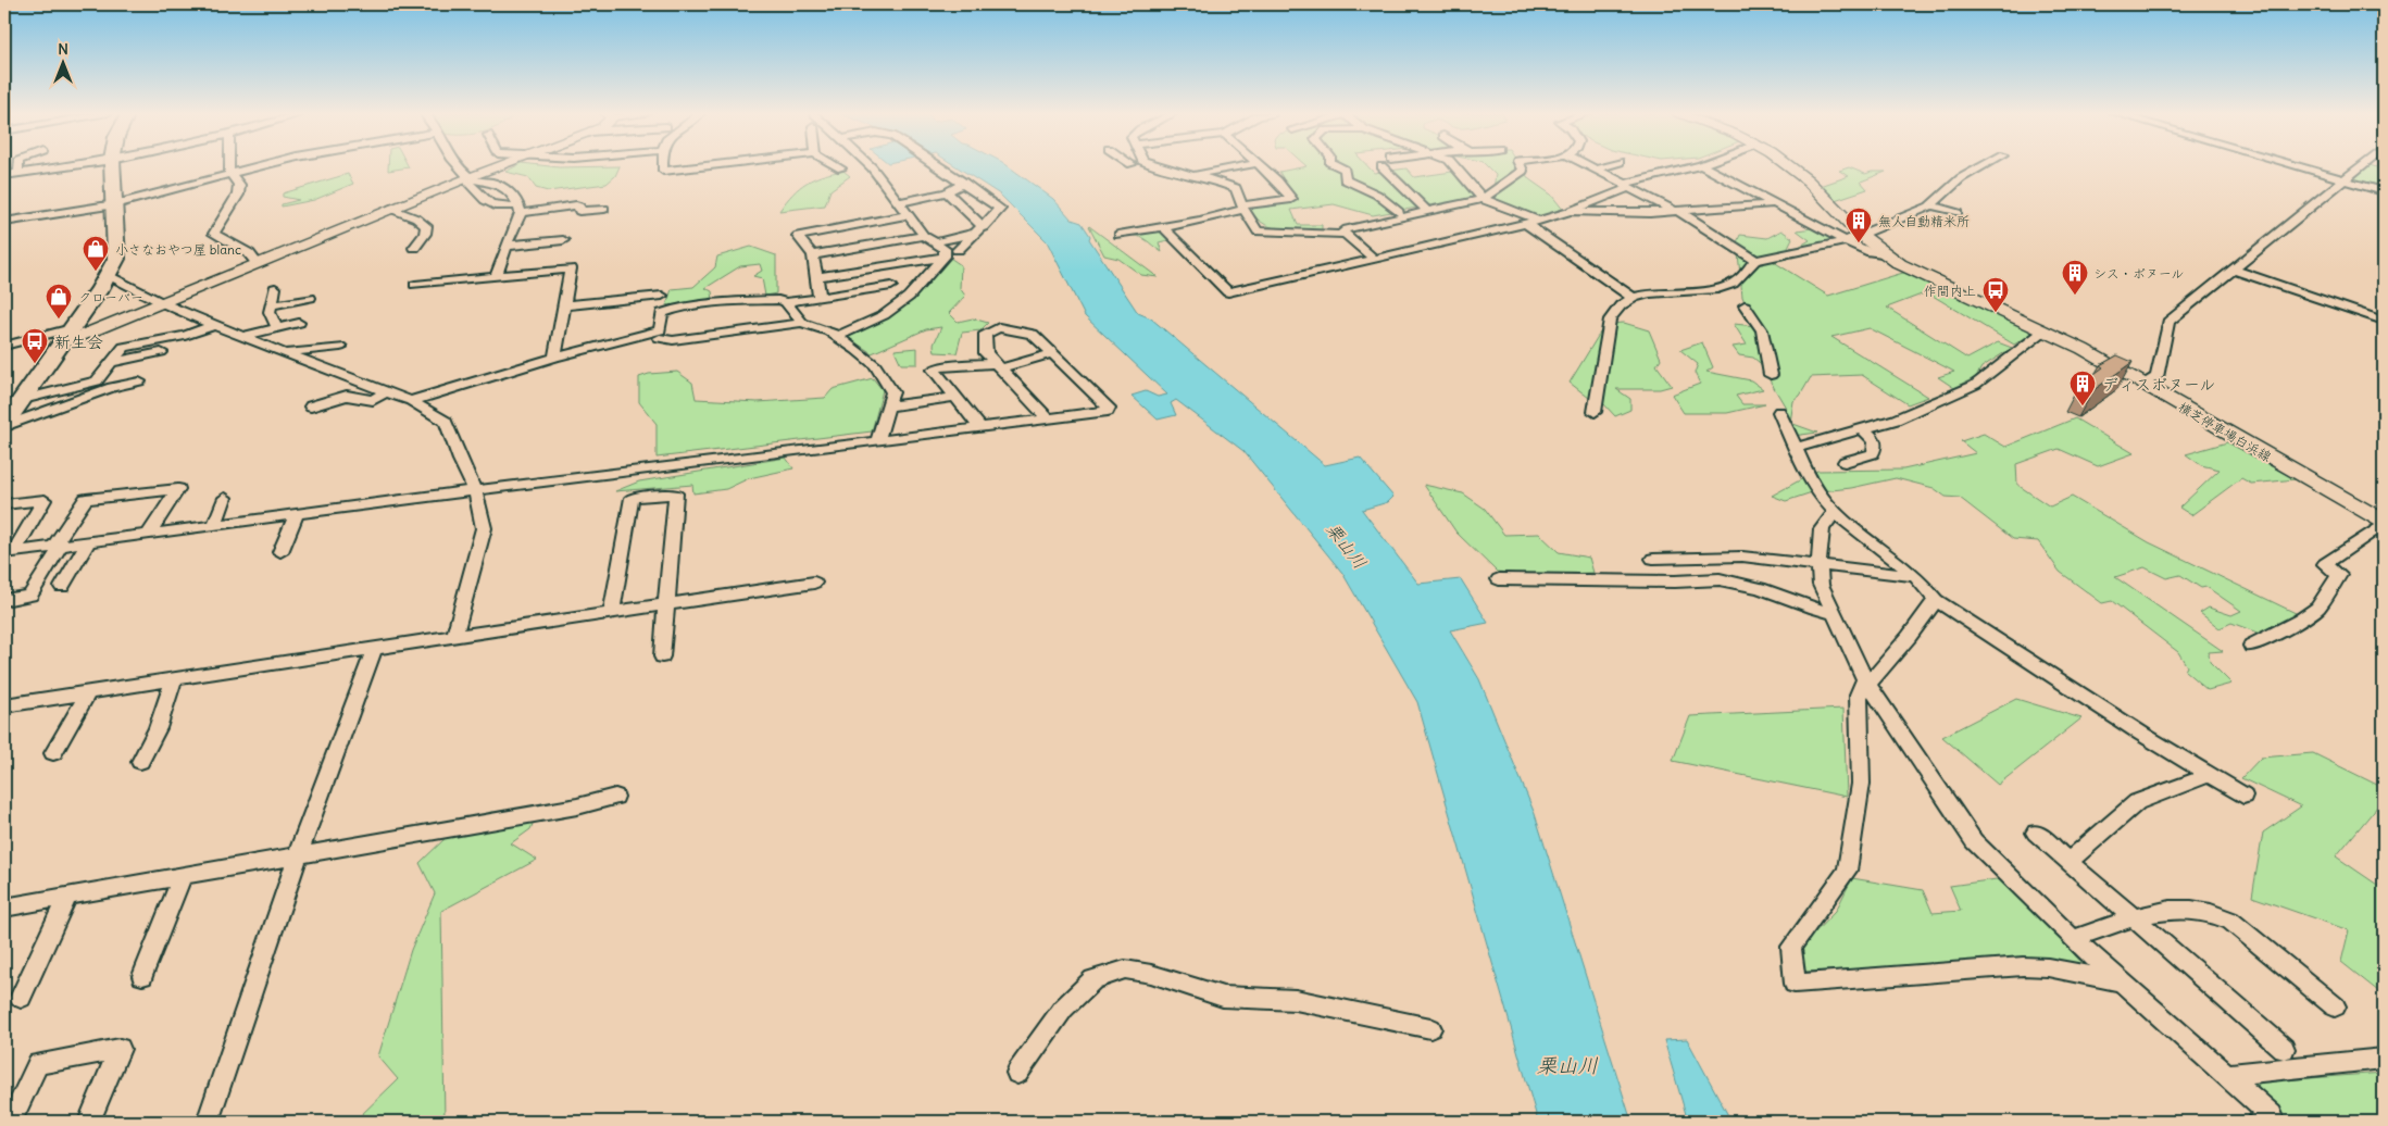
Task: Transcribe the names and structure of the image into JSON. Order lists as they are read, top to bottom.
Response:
{
  "streets": {
    "main road": ["横芝停車場白浜線"]
  },
  "water": ["栗山川"],
  "places": {
    "building": ["無人自動精米所", "シス・ボヌール", "ディスボヌール"],
    "shop": ["小さなおやつ屋 blanc", "クローバー"],
    "bus stop": ["作間内上", "新生会"]
  },
  "north": "top"
}
